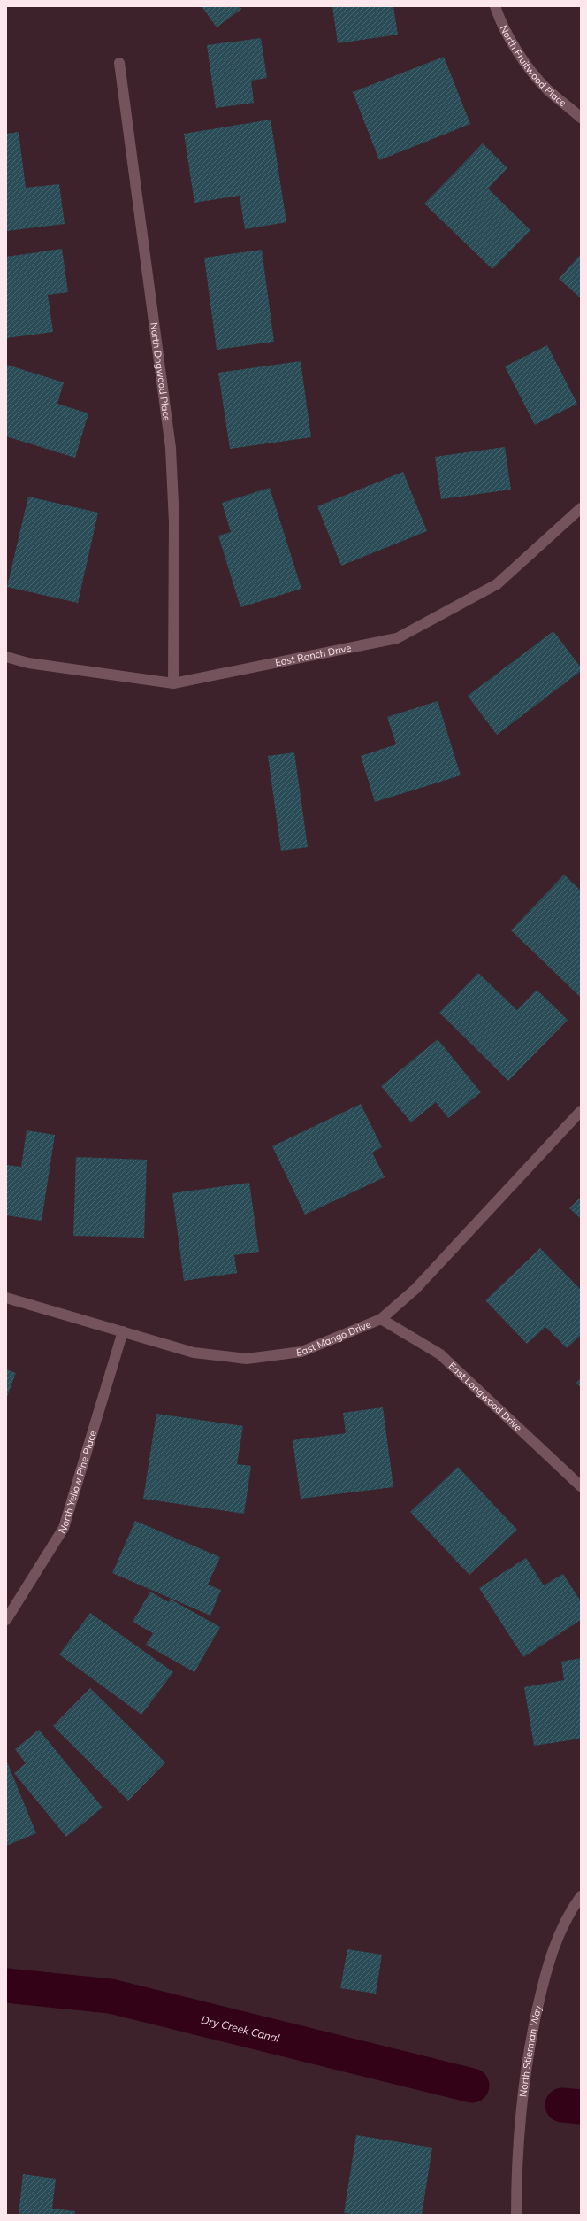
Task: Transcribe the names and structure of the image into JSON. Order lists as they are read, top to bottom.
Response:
{
  "streets": {
    "street": [
      "North Fruitwood Place",
      "North Dogwood Place",
      "East Ranch Drive",
      "East Mango Drive",
      "East Longwood Drive",
      "North Yellow Pine Place",
      "North Stierman Way"
    ]
  },
  "crossings": [
    ["North Dogwood Place", "East Ranch Drive"],
    ["East Mango Drive", "East Longwood Drive"],
    ["East Mango Drive", "North Yellow Pine Place"]
  ],
  "water": ["Dry Creek Canal"]
}
